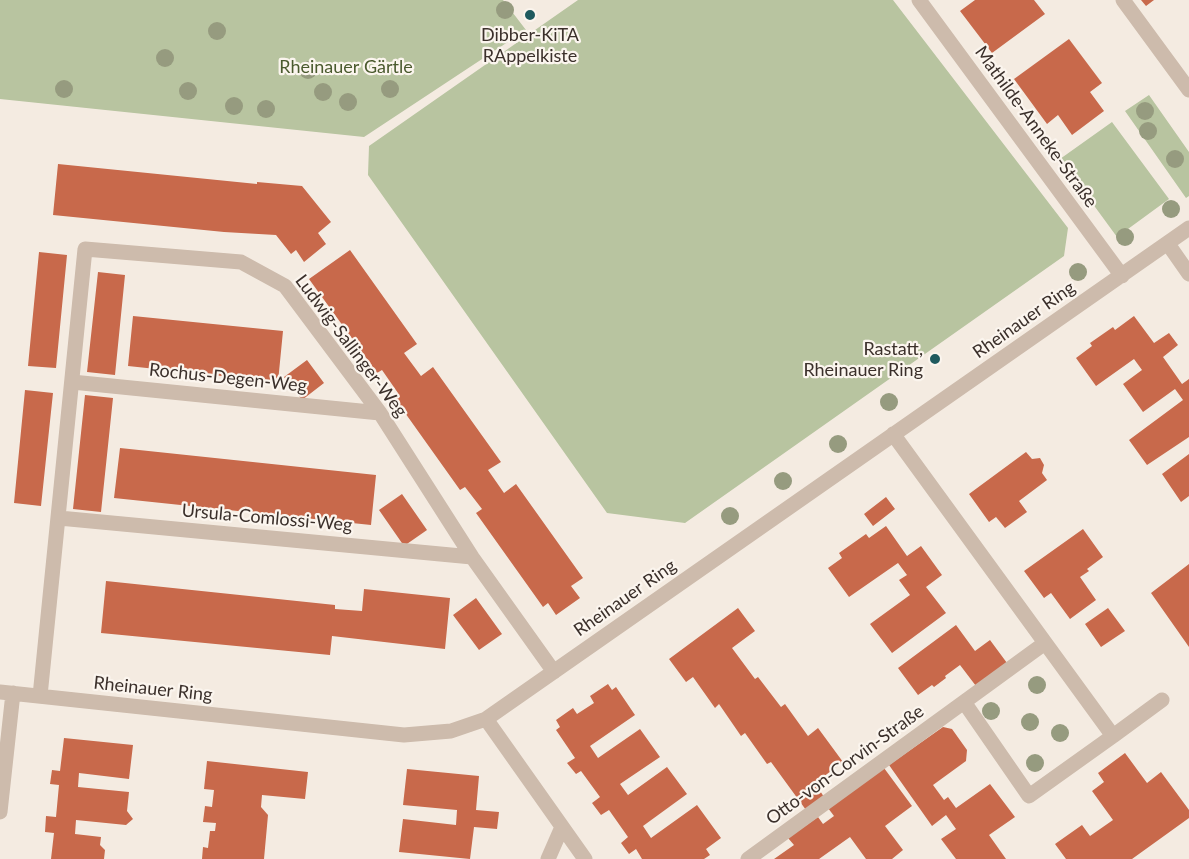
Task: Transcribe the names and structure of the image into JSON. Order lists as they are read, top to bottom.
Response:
{
  "streets": {
    "street": [
      "Mathilde-Anneke-Straße",
      "Rheinauer Ring",
      "Ludwig-Sallinger-Weg",
      "Rochus-Degen-Weg",
      "Ursula-Comlossi-Weg",
      "Otto-von-Corvin-Straße"
    ]
  },
  "crossings": [
    ["Mathilde-Anneke-Straße", "Rheinauer Ring"],
    ["Rheinauer Ring", "Ludwig-Sallinger-Weg"],
    ["Ludwig-Sallinger-Weg", "Rochus-Degen-Weg"],
    ["Ludwig-Sallinger-Weg", "Ursula-Comlossi-Weg"]
  ],
  "parks": ["Rheinauer Gärtle"],
  "places": ["Dibber-KiTA RAppelkiste", "Rastatt, Rheinauer Ring"]
}
